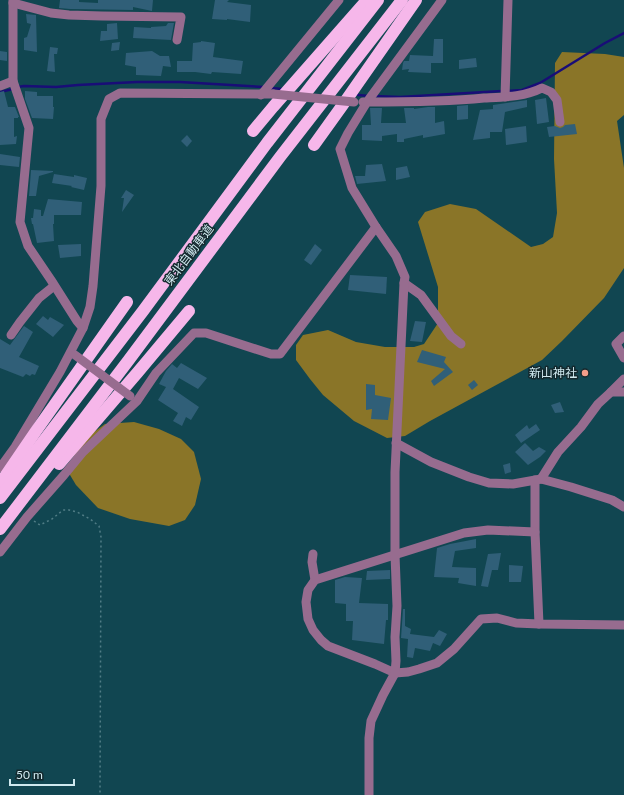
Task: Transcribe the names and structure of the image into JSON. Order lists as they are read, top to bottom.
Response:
{
  "streets": {
    "highway": ["東北自動車道"]
  },
  "places": ["新山神社"],
  "scale_bar": "50 m"
}
